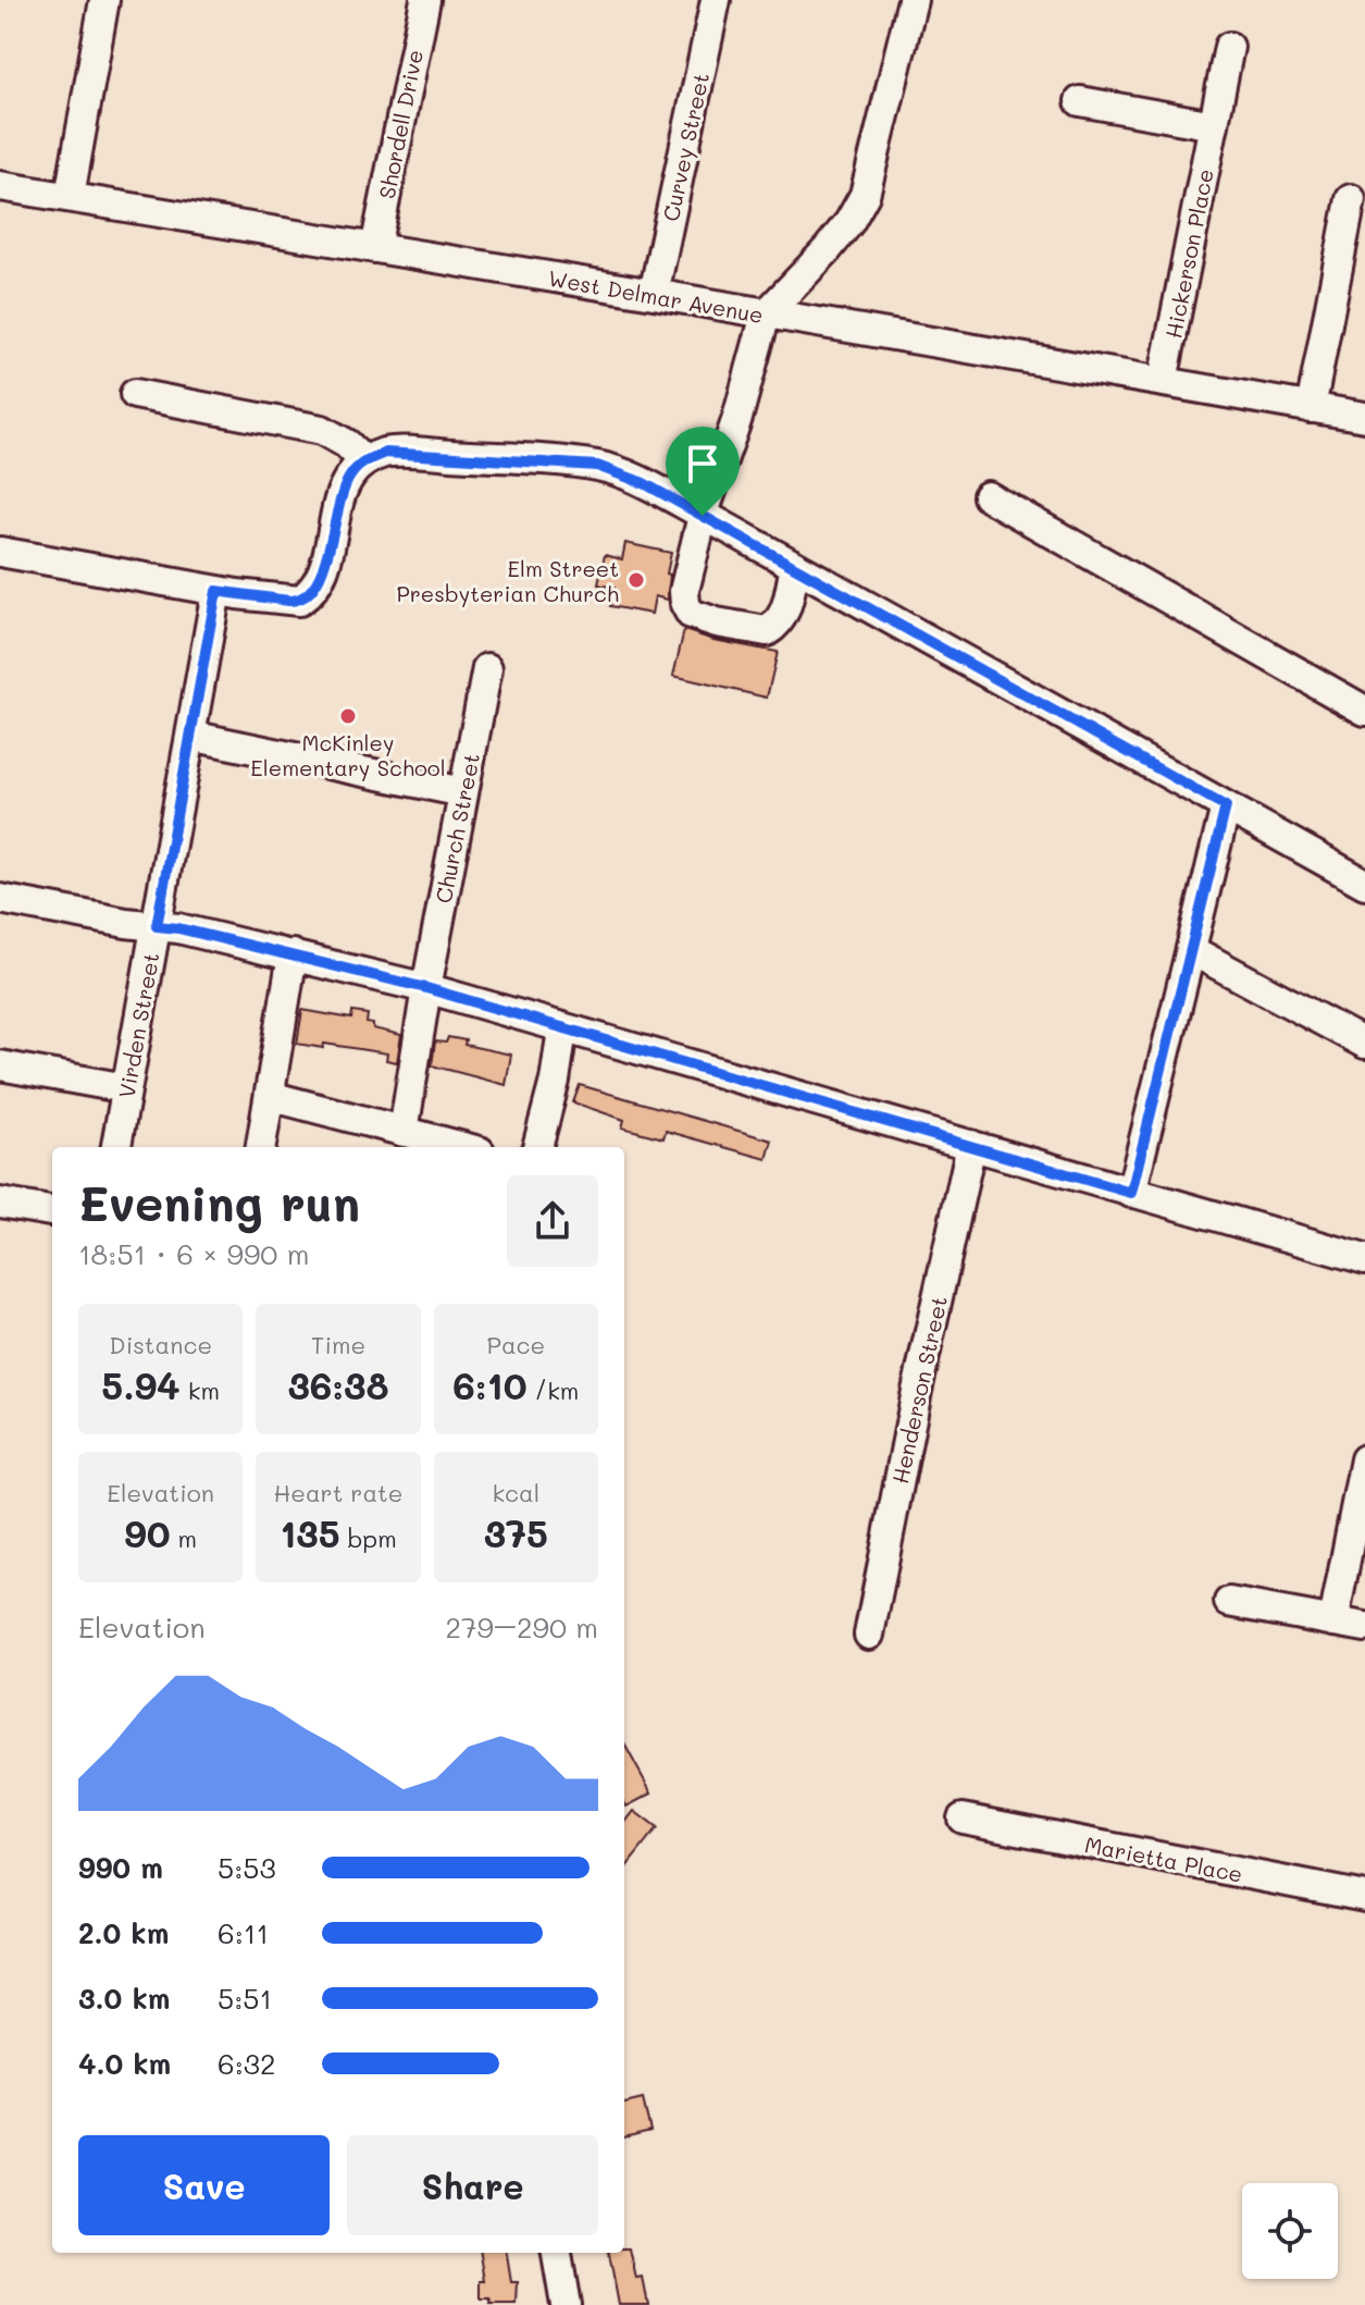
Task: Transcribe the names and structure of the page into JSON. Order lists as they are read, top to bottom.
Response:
{
  "streets": {
    "street": [
      "Shordell Drive",
      "Curvey Street",
      "Hickerson Place",
      "West Delmar Avenue",
      "Church Street",
      "Virden Street",
      "Henderson Street",
      "Marietta Place"
    ]
  },
  "crossings": [
    ["Shordell Drive", "West Delmar Avenue"],
    ["Curvey Street", "West Delmar Avenue"],
    ["Hickerson Place", "West Delmar Avenue"]
  ],
  "places": ["Elm Street Presbyterian Church", "McKinley Elementary School"],
  "page": {
    "heading": ["Evening run", "18:51 · 6 × 990 m"],
    "stats": [
      ["Distance", "5.94 km"],
      ["Time", "36:38"],
      ["Pace", "6:10 /km"],
      ["Elevation", "90 m"],
      ["Heart rate", "135 bpm"],
      ["kcal", "375"]
    ],
    "chart": ["Elevation", "279–290 m"],
    "list": [
      {
        "name": "990 m",
        "note": "5:53"
      },
      {
        "name": "2.0 km",
        "note": "6:11"
      },
      {
        "name": "3.0 km",
        "note": "5:51"
      },
      {
        "name": "4.0 km",
        "note": "6:32"
      }
    ],
    "buttons": ["Save", "Share"]
  }
}
